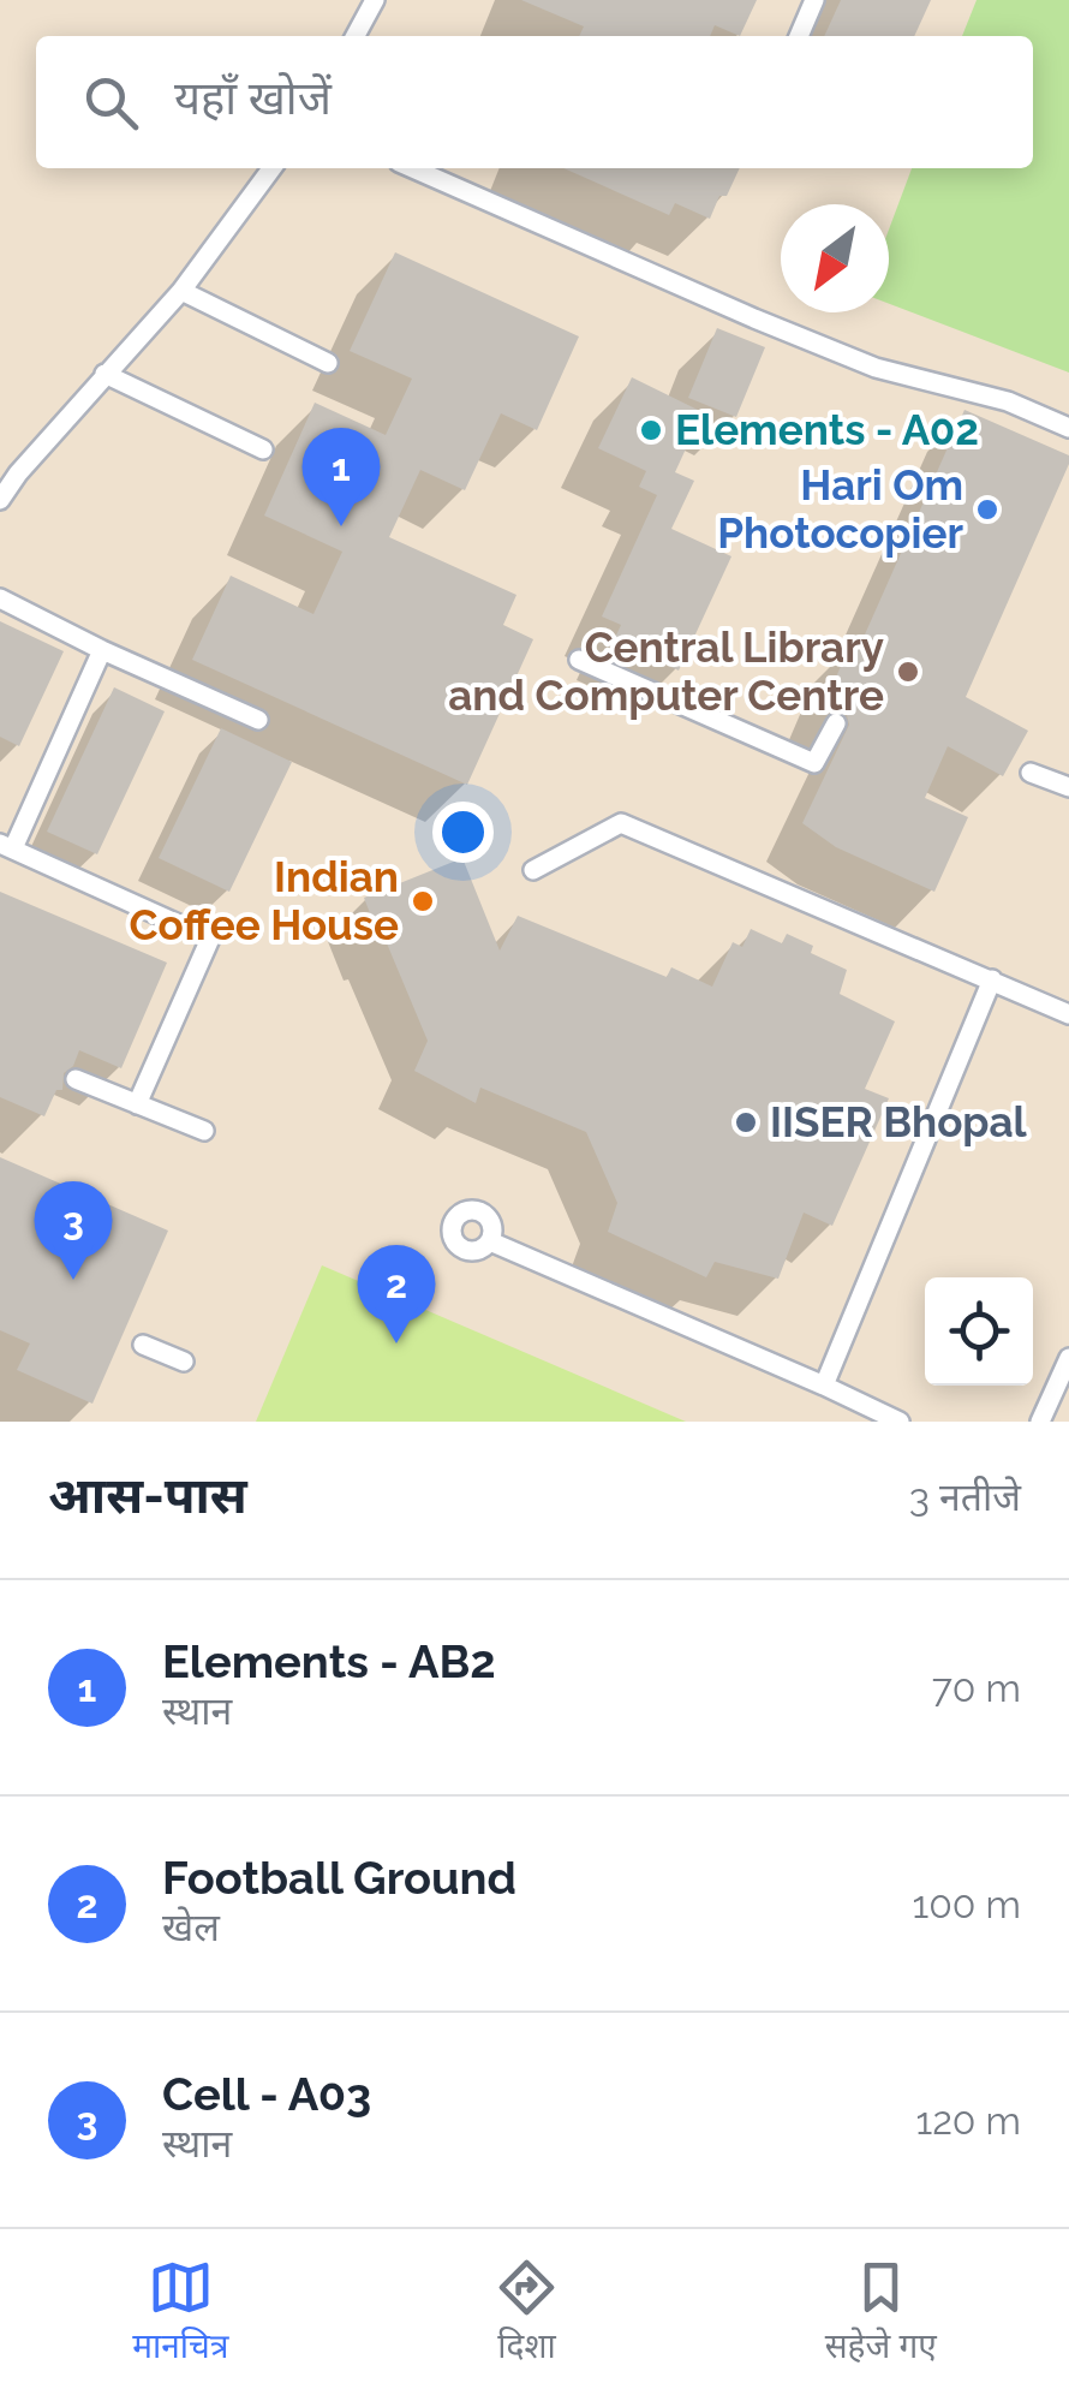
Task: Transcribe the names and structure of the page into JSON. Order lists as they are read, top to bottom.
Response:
{
  "places": [
    "Elements - A02",
    "Hari Om Photocopier",
    "Central Library and Computer Centre",
    "Indian Coffee House",
    "IISER Bhopal"
  ],
  "north": "bottom left",
  "page": {
    "search": "यहाँ खोजें",
    "pins": ["1", "3", "2"],
    "heading": ["आस-पास", "3 नतीजे"],
    "list": [
      {
        "mark": "1",
        "name": "Elements - AB2",
        "note": "स्थान",
        "value": "70 m"
      },
      {
        "mark": "2",
        "name": "Football Ground",
        "note": "खेल",
        "value": "100 m"
      },
      {
        "mark": "3",
        "name": "Cell - A03",
        "note": "स्थान",
        "value": "120 m"
      }
    ],
    "nav": ["मानचित्र", "दिशा", "सहेजे गए"]
  }
}
